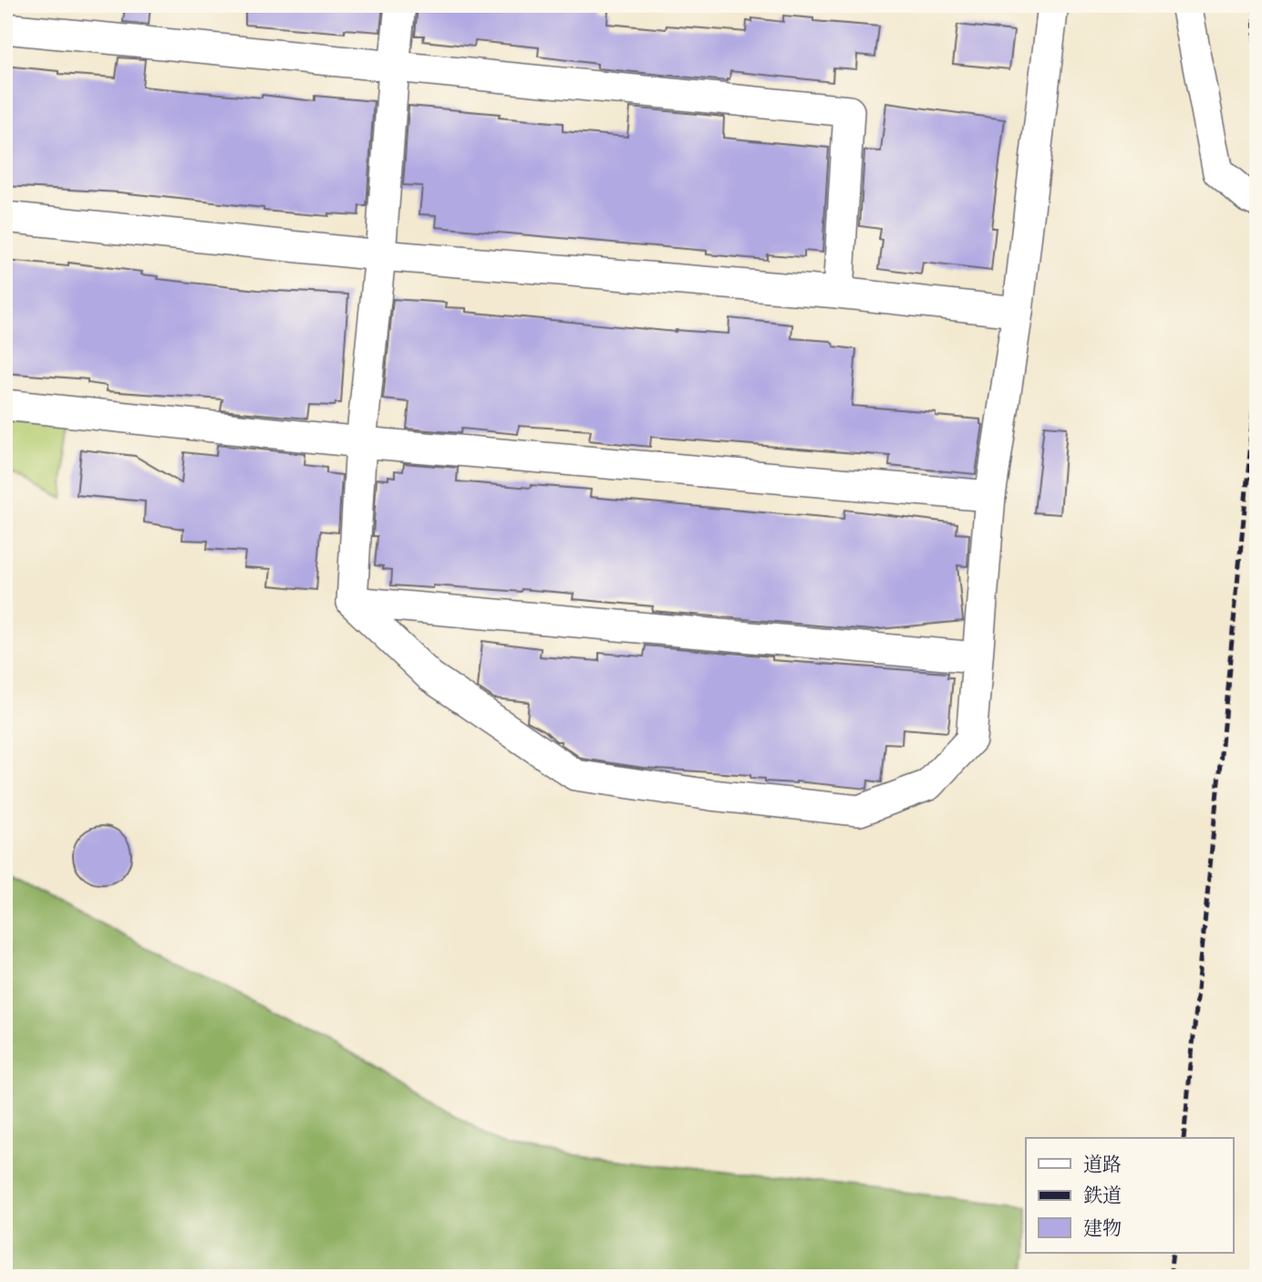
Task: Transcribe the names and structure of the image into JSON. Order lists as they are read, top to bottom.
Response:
{
  "legend": ["道路", "鉄道", "建物"]
}
